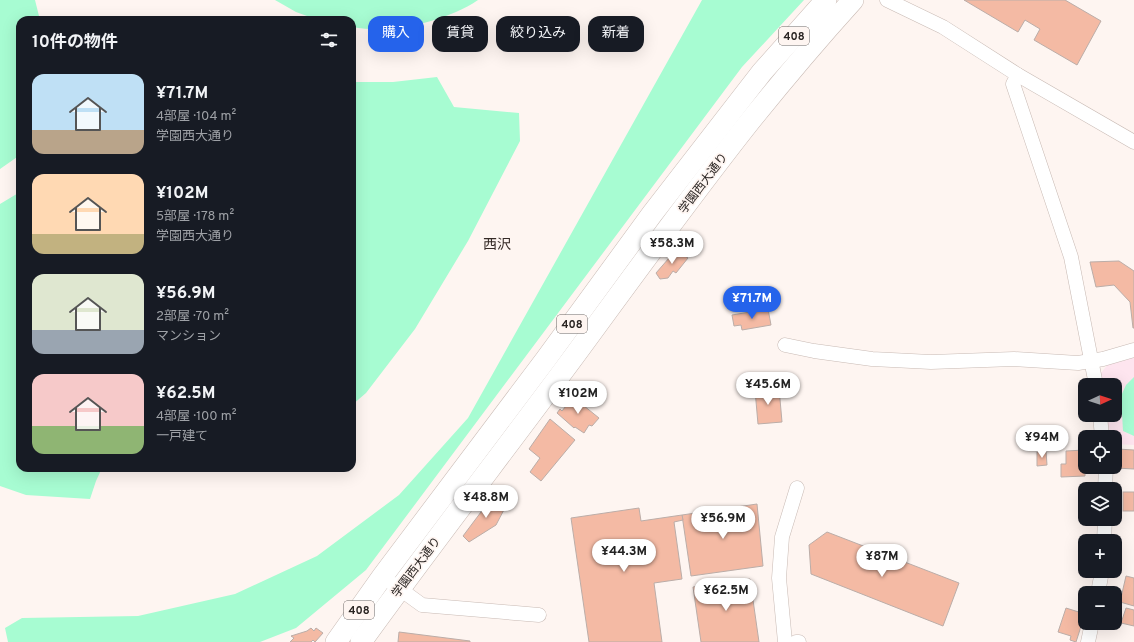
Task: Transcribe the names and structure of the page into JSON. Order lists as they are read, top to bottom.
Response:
{
  "streets": {
    "highway": ["408", "学園西大通り"]
  },
  "districts": ["西沢"],
  "north": "right",
  "page": {
    "chip": [
      "購入",
      "賃貸",
      "絞り込み",
      "新着"
    ],
    "heading": "10件の物件",
    "list": [
      {
        "name": "¥71.7M",
        "note": "4部屋 · 104 m² · 学園西大通り"
      },
      {
        "name": "¥102M",
        "note": "5部屋 · 178 m² · 学園西大通り"
      },
      {
        "name": "¥56.9M",
        "note": "2部屋 · 70 m² · マンション"
      },
      {
        "name": "¥62.5M",
        "note": "4部屋 · 100 m² · 一戸建て"
      }
    ],
    "price": [
      "¥58.3M",
      "¥71.7M",
      "¥45.6M",
      "¥102M",
      "¥94M",
      "¥48.8M",
      "¥56.9M",
      "¥44.3M",
      "¥87M",
      "¥62.5M"
    ],
    "map_buttons": ["+", "−"]
  }
}
